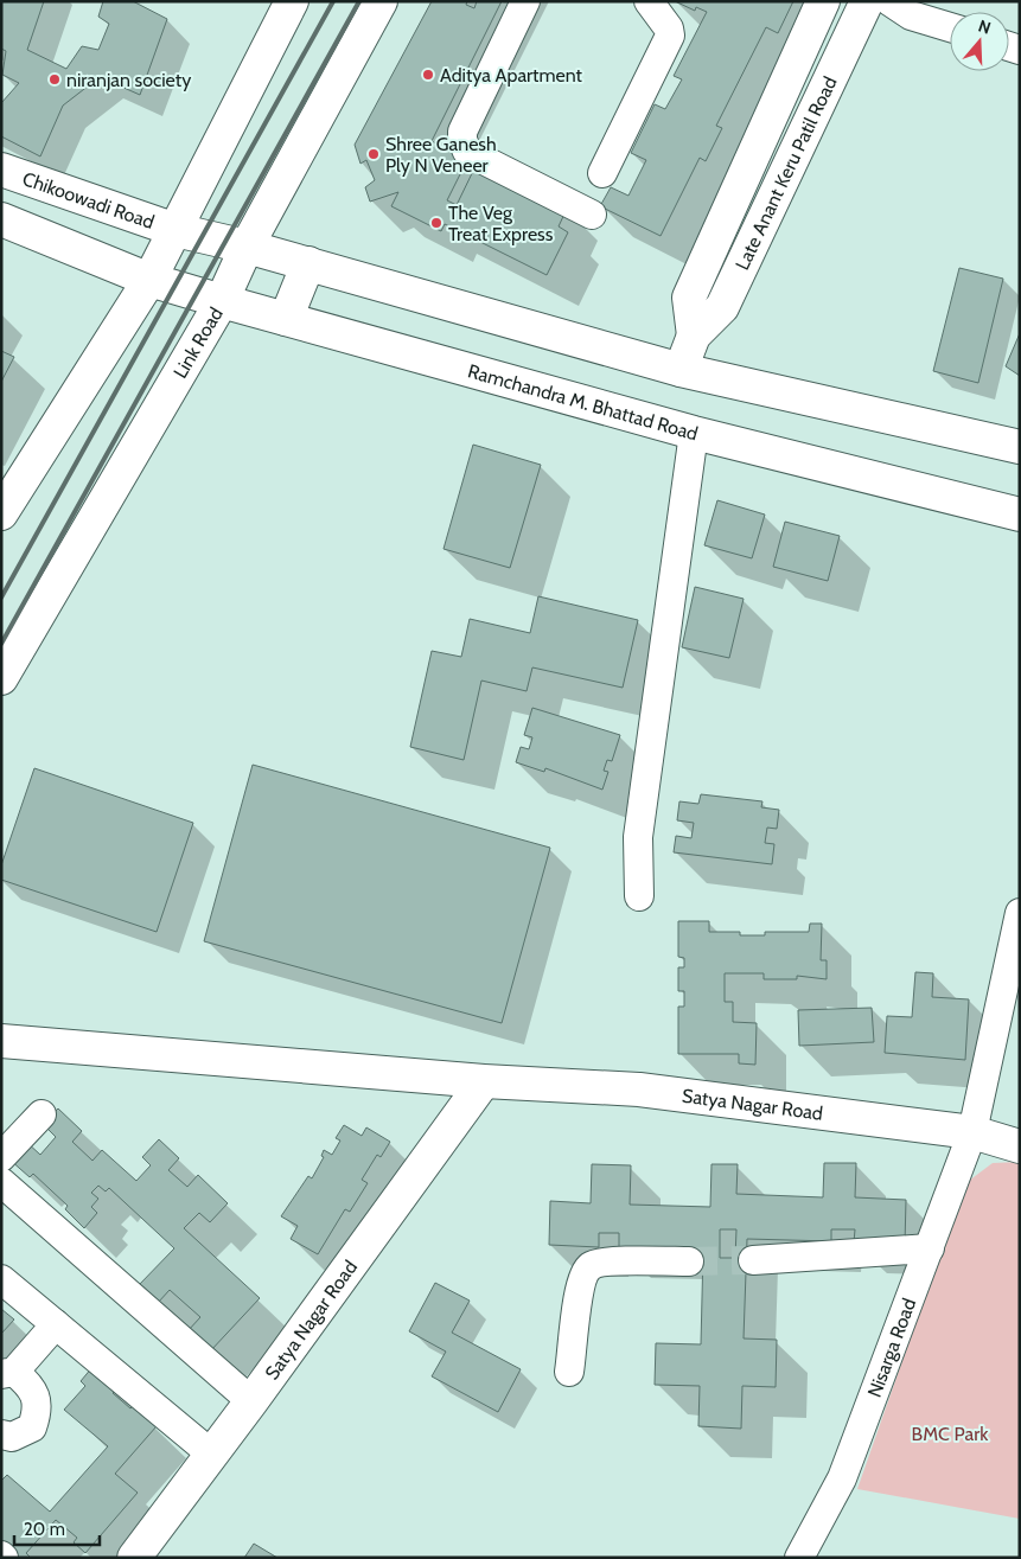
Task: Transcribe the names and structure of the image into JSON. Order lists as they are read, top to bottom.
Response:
{
  "streets": {
    "main road": [
      "Late Anant Keru Patil Road",
      "Chikoowadi Road",
      "Link Road",
      "Ramchandra M. Bhattad Road",
      "Satya Nagar Road"
    ],
    "street": ["Nisarga Road"]
  },
  "crossings": [
    ["Link Road", "Ramchandra M. Bhattad Road"],
    ["Satya Nagar Road", "Nisarga Road"]
  ],
  "parks": ["BMC Park"],
  "places": [
    "Aditya Apartment",
    "niranjan society",
    "Shree Ganesh Ply N Veneer",
    "The Veg Treat Express"
  ],
  "scale_bar": "20 m",
  "north": "top"
}
